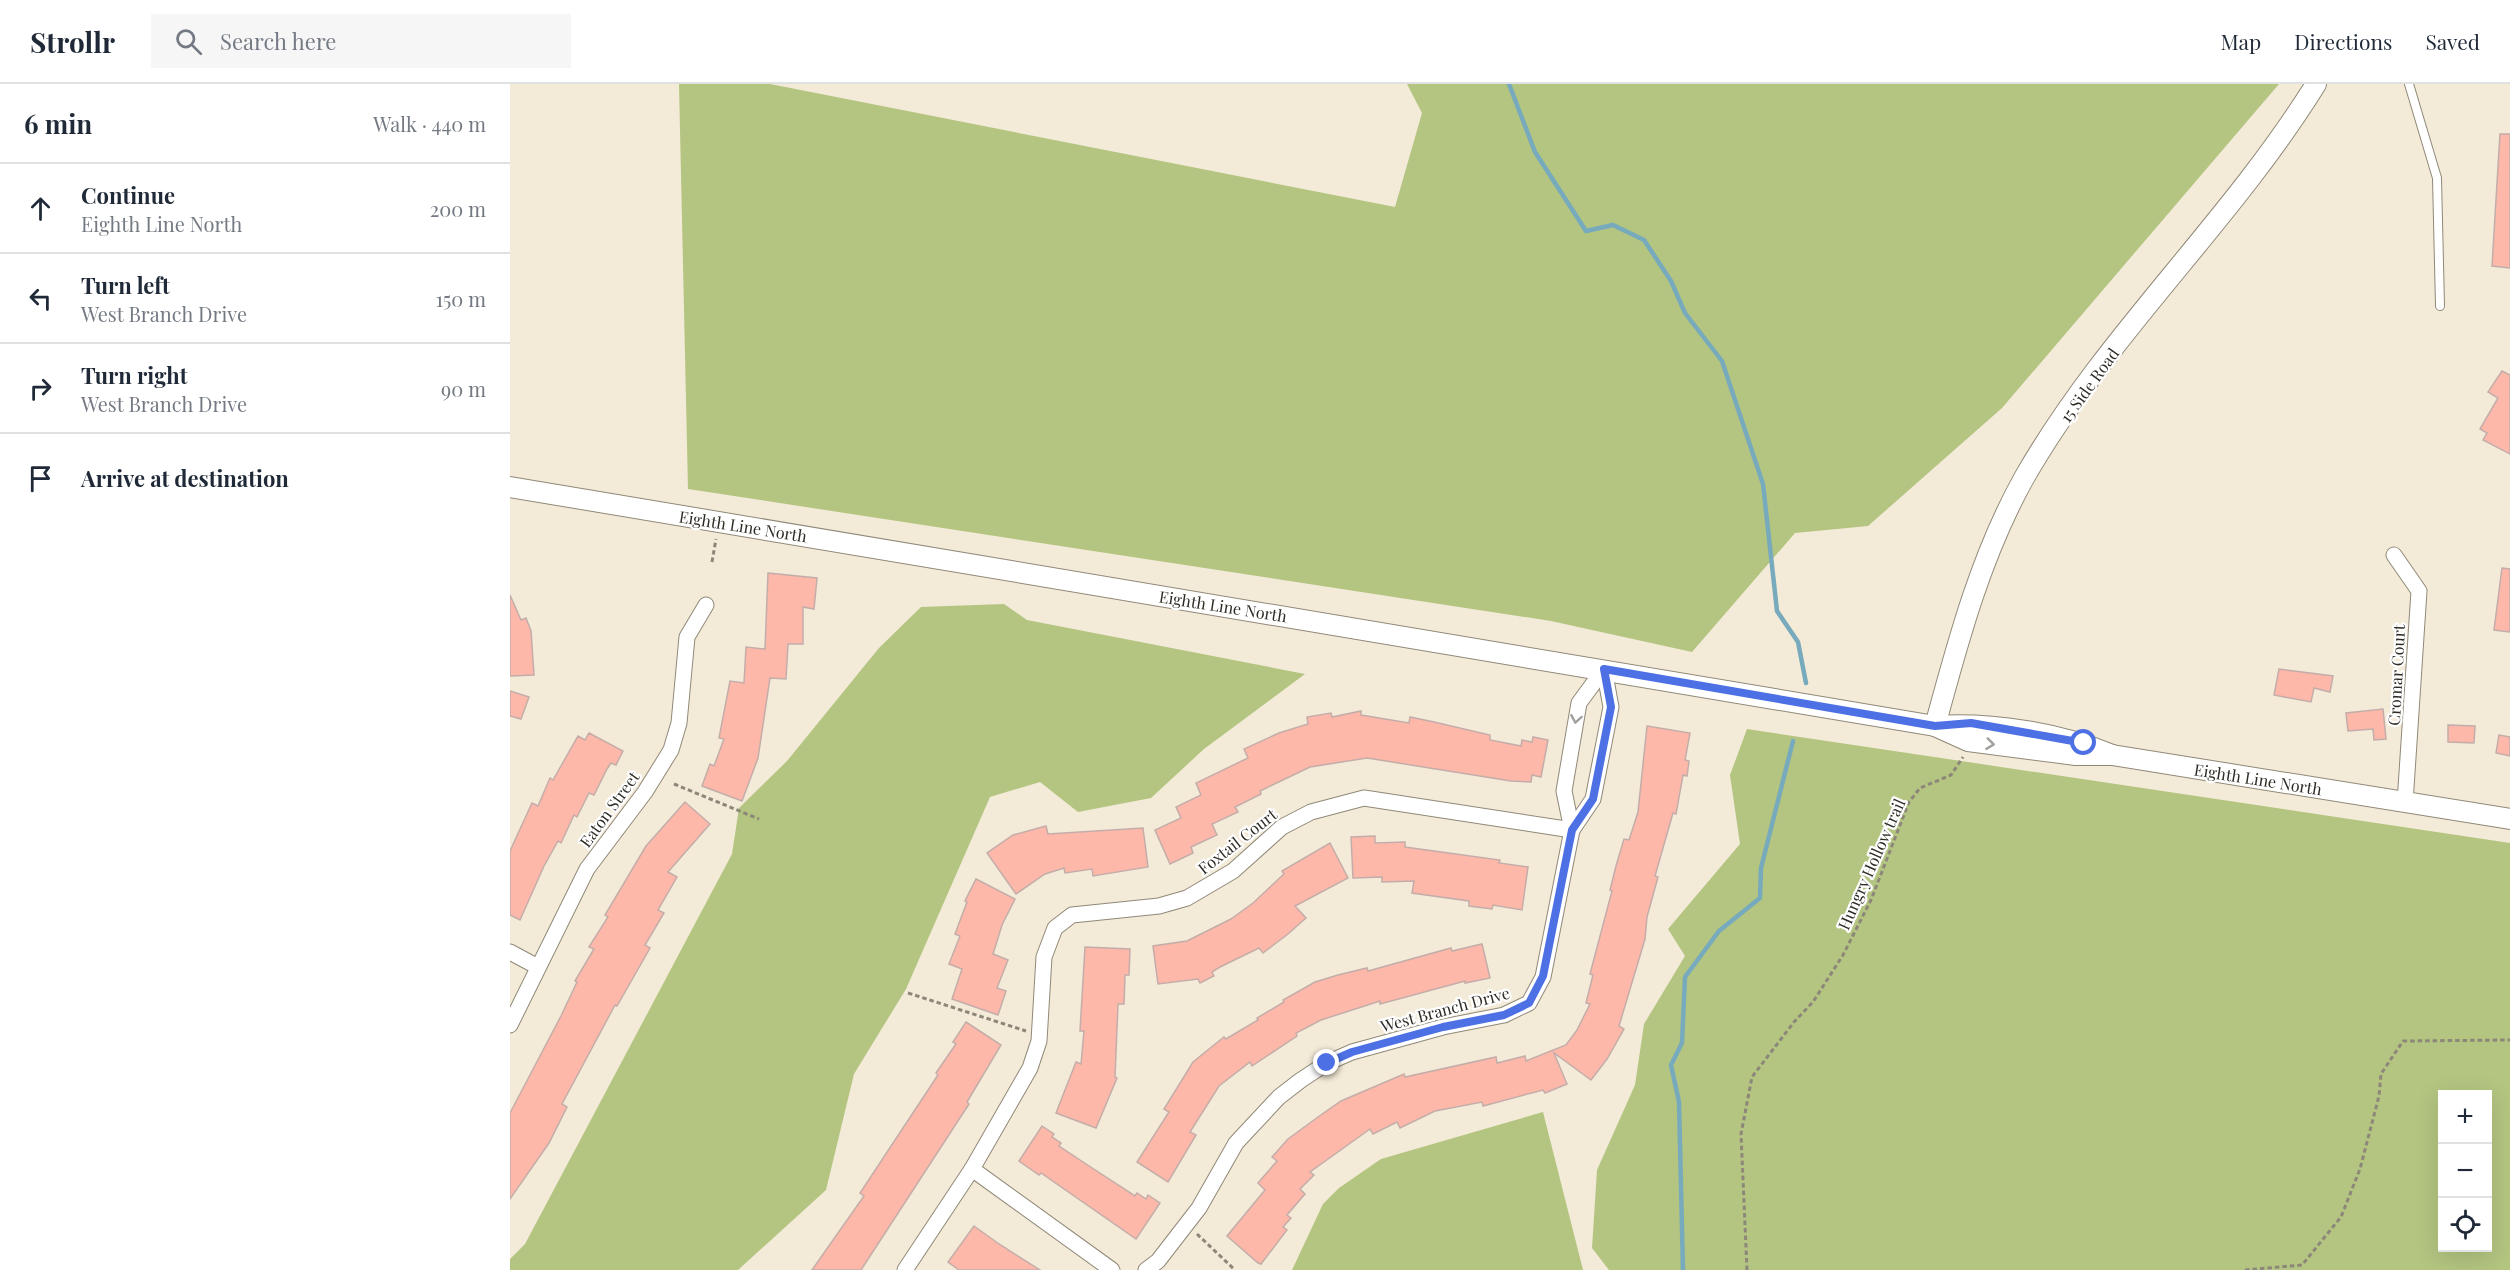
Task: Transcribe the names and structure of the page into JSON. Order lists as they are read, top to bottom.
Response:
{
  "streets": {
    "street": [
      "15 Side Road",
      "Eighth Line North",
      "Cromar Court",
      "Eaton Street",
      "Foxtail Court",
      "West Branch Drive"
    ],
    "path": ["Hungry Hollow trail"]
  },
  "crossings": [
    ["15 Side Road", "Eighth Line North"],
    ["Eighth Line North", "Cromar Court"],
    ["Eighth Line North", "West Branch Drive"],
    ["Foxtail Court", "West Branch Drive"]
  ],
  "page": {
    "header": "Strollr",
    "search": "Search here",
    "nav": ["Map", "Directions", "Saved"],
    "heading": ["6 min", "Walk · 440 m"],
    "list": [
      ["Continue", "Eighth Line North", "200 m"],
      ["Turn left", "West Branch Drive", "150 m"],
      ["Turn right", "West Branch Drive", "90 m"],
      "Arrive at destination"
    ],
    "map_buttons": ["+", "−"]
  }
}
